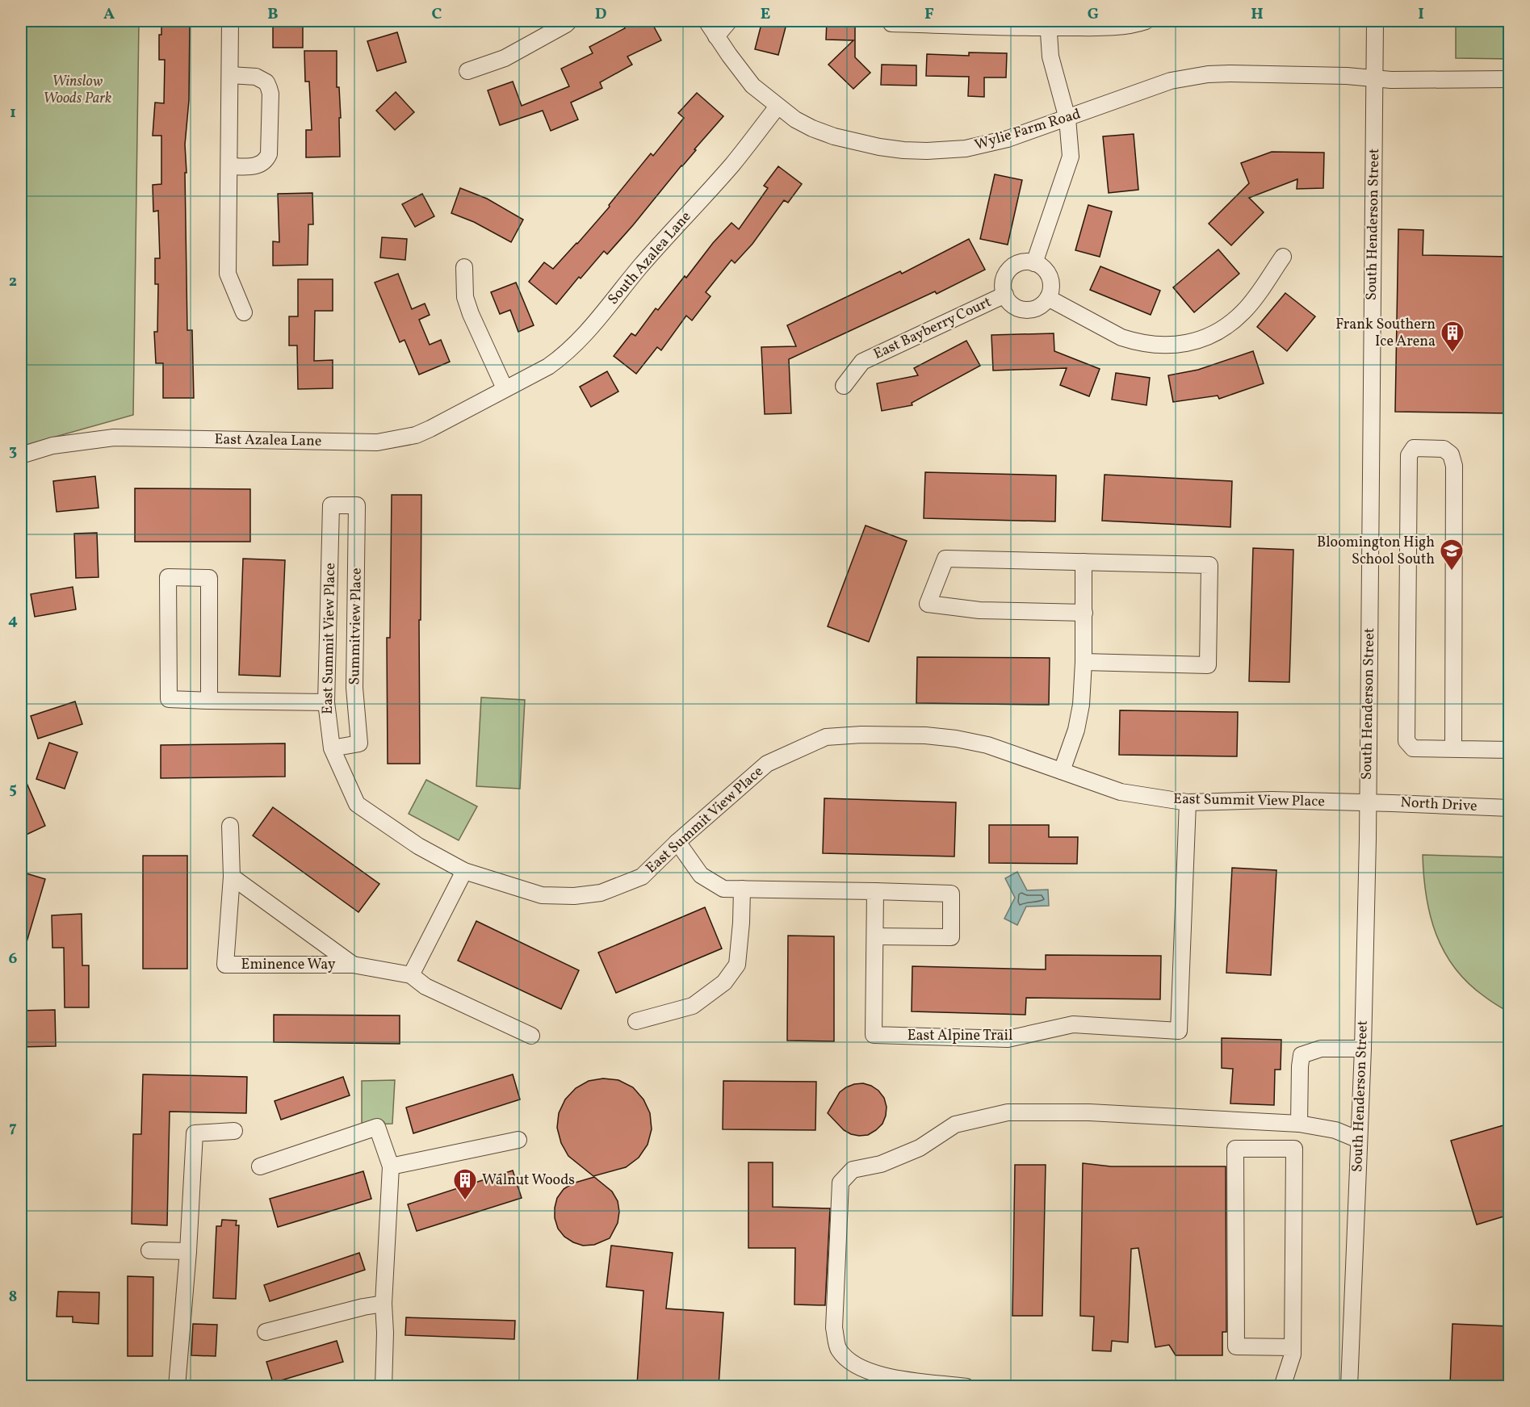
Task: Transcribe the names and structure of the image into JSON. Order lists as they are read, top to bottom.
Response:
{
  "streets": {
    "street": [
      "Wylie Farm Road",
      "South Henderson Street",
      "South Azalea Lane",
      "East Bayberry Court",
      "East Azalea Lane",
      "Summitview Place",
      "East Summit View Place",
      "North Drive",
      "Eminence Way",
      "East Alpine Trail"
    ]
  },
  "crossings": [
    ["Wylie Farm Road", "South Henderson Street"],
    ["Wylie Farm Road", "South Azalea Lane"],
    ["South Henderson Street", "East Summit View Place"],
    ["South Henderson Street", "North Drive"],
    ["South Azalea Lane", "East Azalea Lane"],
    ["Summitview Place", "East Summit View Place"],
    ["East Summit View Place", "North Drive"],
    ["East Summit View Place", "East Alpine Trail"]
  ],
  "parks": ["Winslow Woods Park"],
  "places": {
    "building": ["Frank Southern Ice Arena", "Walnut Woods"],
    "school or university": ["Bloomington High School South"]
  },
  "grid": {
    "columns": [
      "A",
      "B",
      "C",
      "D",
      "E",
      "F",
      "G",
      "H",
      "I"
    ],
    "rows": [
      "1",
      "2",
      "3",
      "4",
      "5",
      "6",
      "7",
      "8"
    ]
  }
}
